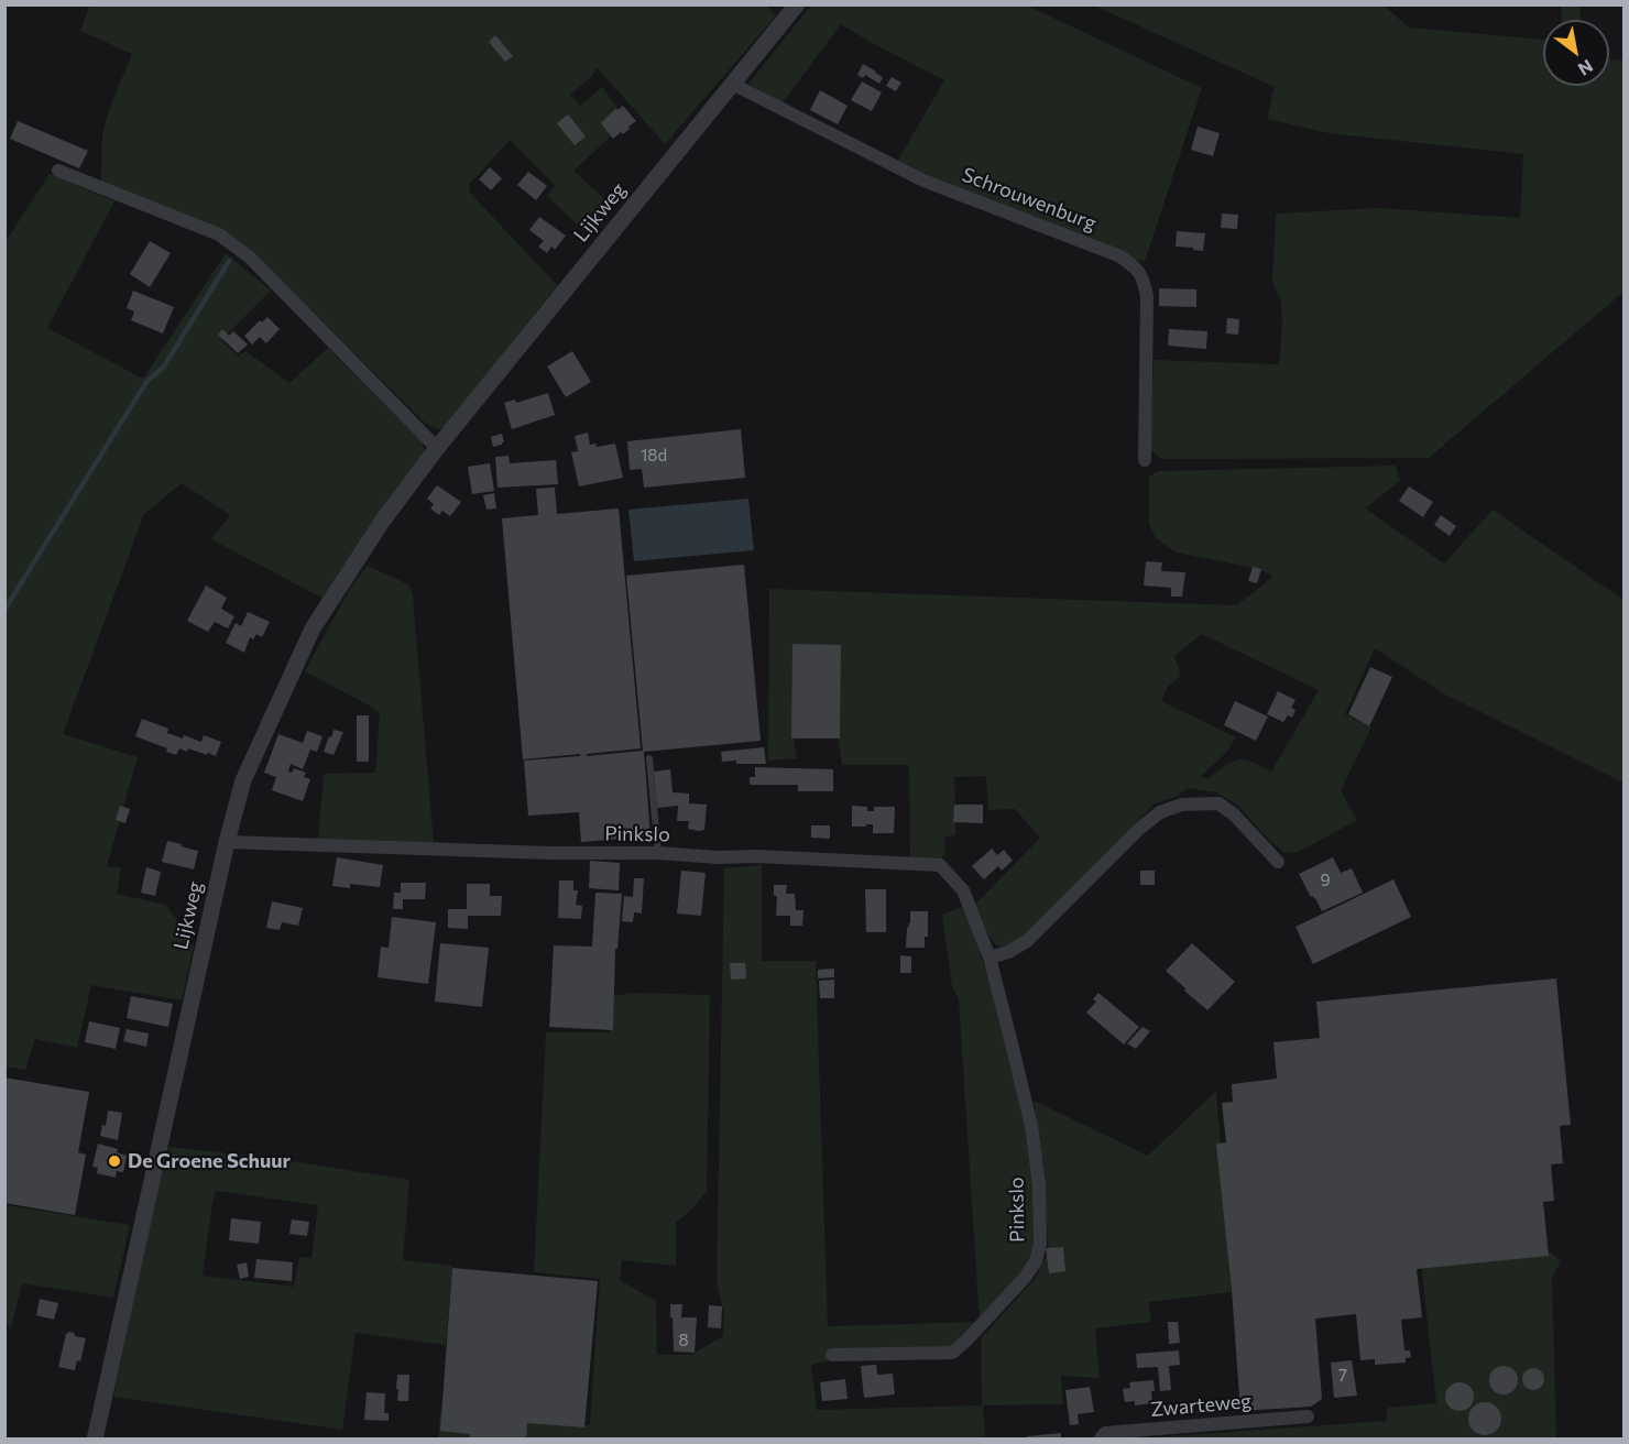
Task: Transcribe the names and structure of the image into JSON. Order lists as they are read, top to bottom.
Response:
{
  "streets": {
    "street": [
      "Schrouwenburg",
      "Lijkweg",
      "Pinkslo",
      "Zwarteweg"
    ]
  },
  "crossings": [
    ["Schrouwenburg", "Lijkweg"],
    ["Lijkweg", "Pinkslo"]
  ],
  "places": ["De Groene Schuur"],
  "house_numbers": [
    "18d",
    "9",
    "8",
    "7"
  ],
  "north": "bottom right"
}
